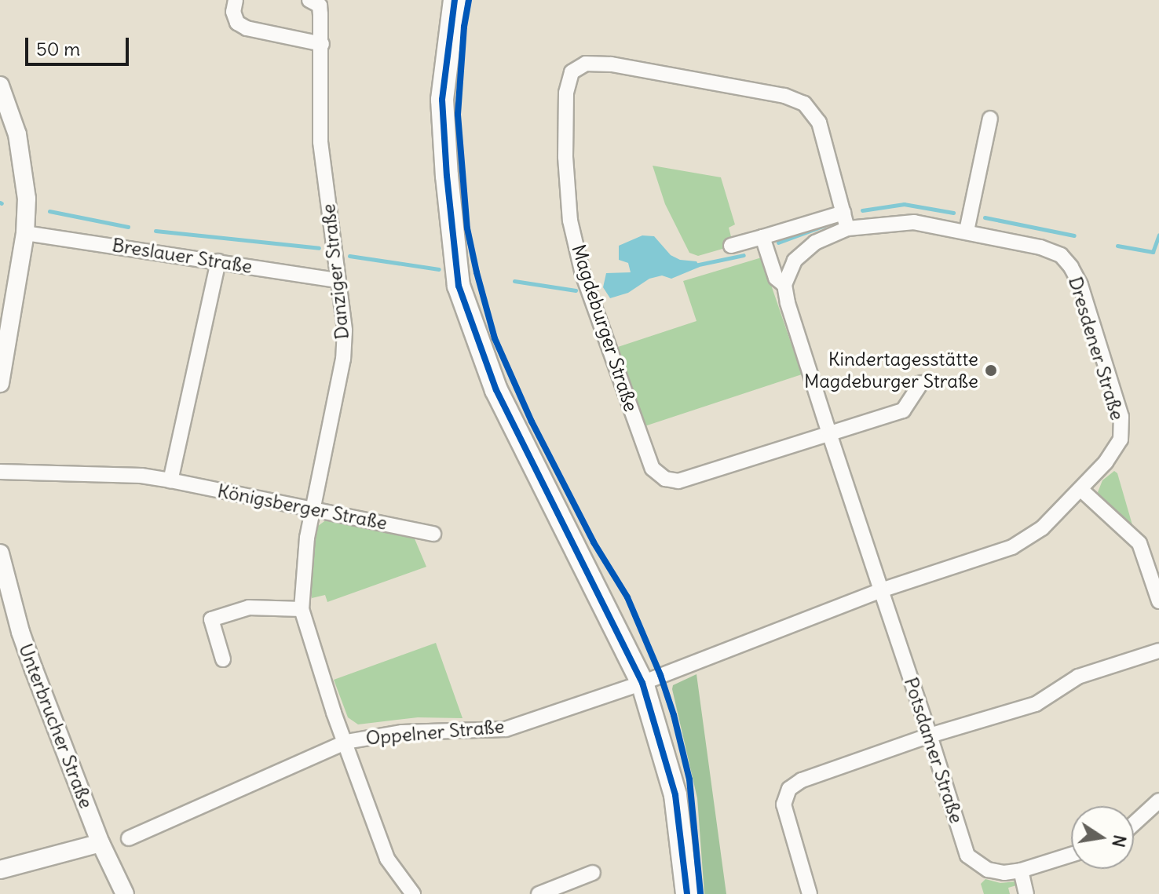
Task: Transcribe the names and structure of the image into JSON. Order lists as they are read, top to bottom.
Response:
{
  "streets": {
    "street": [
      "Breslauer Straße",
      "Danziger Straße",
      "Magdeburger Straße",
      "Dresdener Straße",
      "Königsberger Straße",
      "Unterbrucher Straße",
      "Oppelner Straße",
      "Potsdamer Straße"
    ]
  },
  "crossings": [
    ["Breslauer Straße", "Danziger Straße"],
    ["Danziger Straße", "Königsberger Straße"],
    ["Danziger Straße", "Oppelner Straße"],
    ["Magdeburger Straße", "Dresdener Straße"],
    ["Dresdener Straße", "Oppelner Straße"],
    ["Dresdener Straße", "Potsdamer Straße"]
  ],
  "places": ["Kindertagesstätte Magdeburger Straße"],
  "scale_bar": "50 m",
  "north": "right"
}
